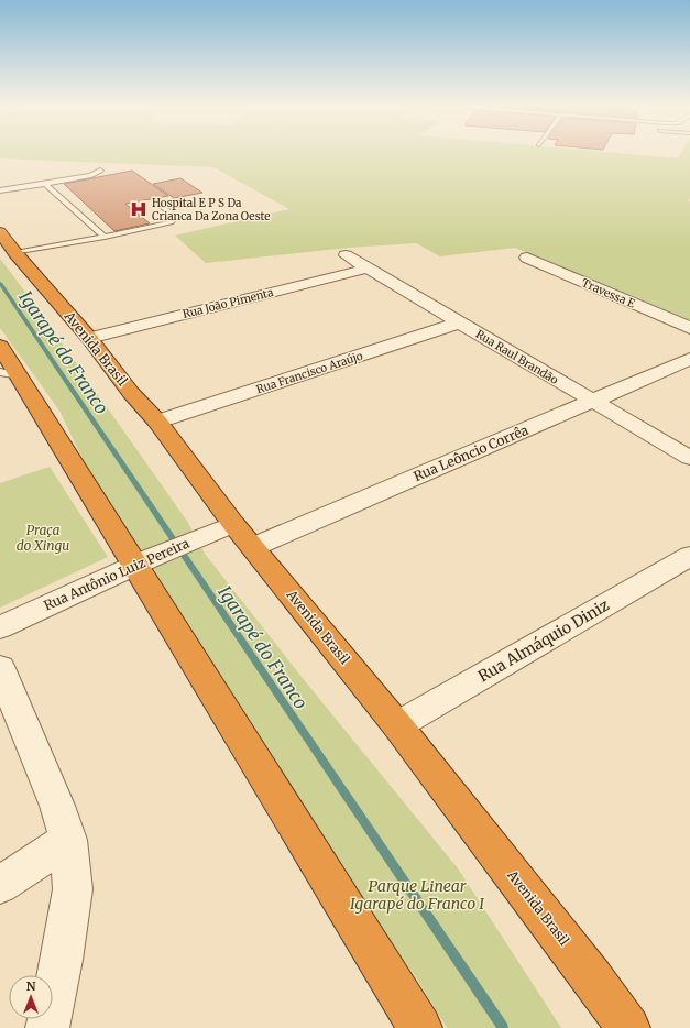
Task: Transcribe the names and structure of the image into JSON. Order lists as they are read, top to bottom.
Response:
{
  "streets": {
    "highway": ["Avenida Brasil"],
    "street": [
      "Travessa E",
      "Rua João Pimenta",
      "Rua Raul Brandão",
      "Rua Francisco Araújo",
      "Rua Leôncio Corrêa",
      "Rua Antônio Luiz Pereira",
      "Rua Almáquio Diniz"
    ]
  },
  "crossings": [
    ["Rua João Pimenta", "Avenida Brasil"],
    ["Rua João Pimenta", "Rua Raul Brandão"],
    ["Avenida Brasil", "Rua Francisco Araújo"],
    ["Avenida Brasil", "Rua Leôncio Corrêa"],
    ["Avenida Brasil", "Rua Antônio Luiz Pereira"],
    ["Avenida Brasil", "Rua Almáquio Diniz"],
    ["Rua Raul Brandão", "Rua Francisco Araújo"],
    ["Rua Raul Brandão", "Rua Leôncio Corrêa"]
  ],
  "water": ["Igarapé do Franco"],
  "parks": ["Praça do Xingu", "Parque Linear Igarapé do Franco I"],
  "places": {
    "hospital": ["Hospital E P S Da Crianca Da Zona Oeste"]
  },
  "north": "top"
}
